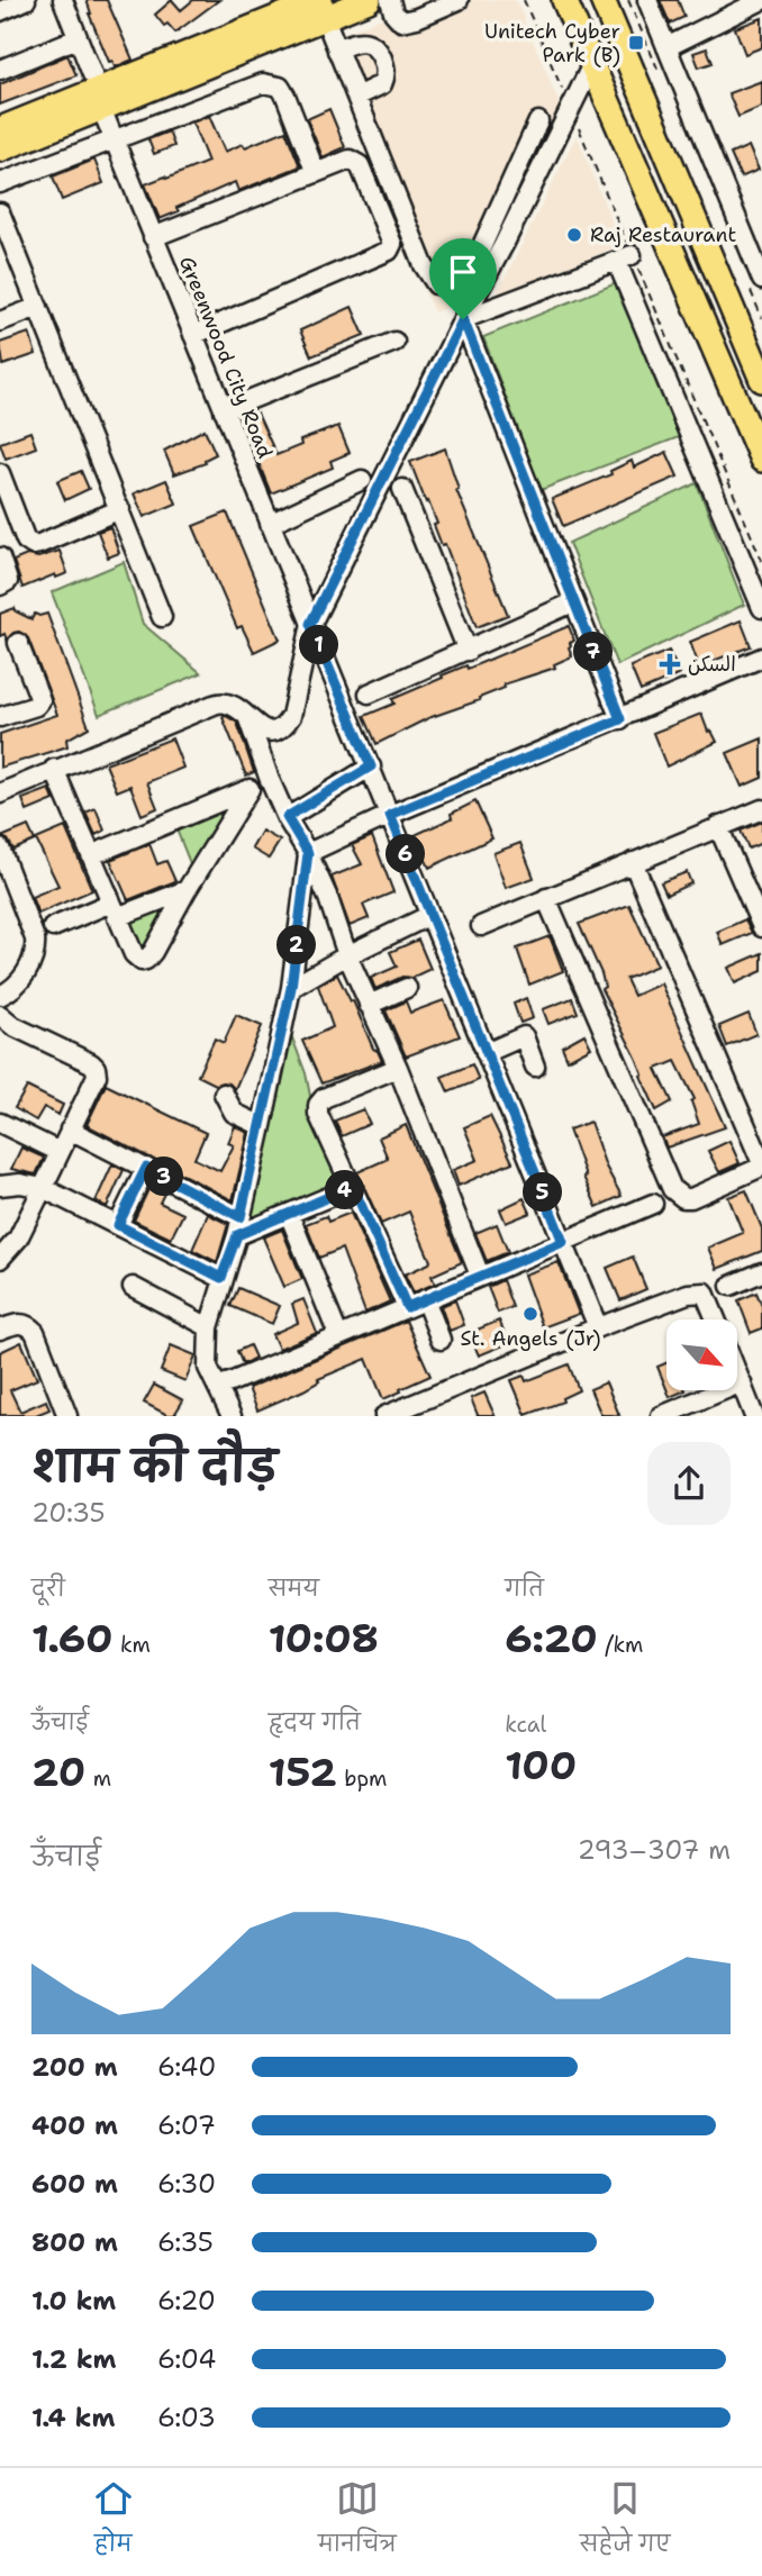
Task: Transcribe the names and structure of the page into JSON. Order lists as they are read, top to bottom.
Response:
{
  "streets": {
    "street": ["Greenwood City Road"]
  },
  "places": {
    "transit": ["Unitech Cyber Park (B)"],
    "other": ["Raj Restaurant", "St. Angels (Jr)"],
    "health": ["السكن"]
  },
  "north": "bottom right",
  "page": {
    "pins": [
      "1",
      "7",
      "6",
      "2",
      "3",
      "4",
      "5"
    ],
    "heading": ["शाम की दौड़", "20:35"],
    "stats": [
      ["दूरी", "1.60 km"],
      ["समय", "10:08"],
      ["गति", "6:20 /km"],
      ["ऊँचाई", "20 m"],
      ["हृदय गति", "152 bpm"],
      ["kcal", "100"]
    ],
    "chart": ["ऊँचाई", "293–307 m"],
    "list": [
      {
        "name": "200 m",
        "note": "6:40"
      },
      {
        "name": "400 m",
        "note": "6:07"
      },
      {
        "name": "600 m",
        "note": "6:30"
      },
      {
        "name": "800 m",
        "note": "6:35"
      },
      {
        "name": "1.0 km",
        "note": "6:20"
      },
      {
        "name": "1.2 km",
        "note": "6:04"
      },
      {
        "name": "1.4 km",
        "note": "6:03"
      }
    ],
    "tabs": ["होम", "मानचित्र", "सहेजे गए"]
  }
}
